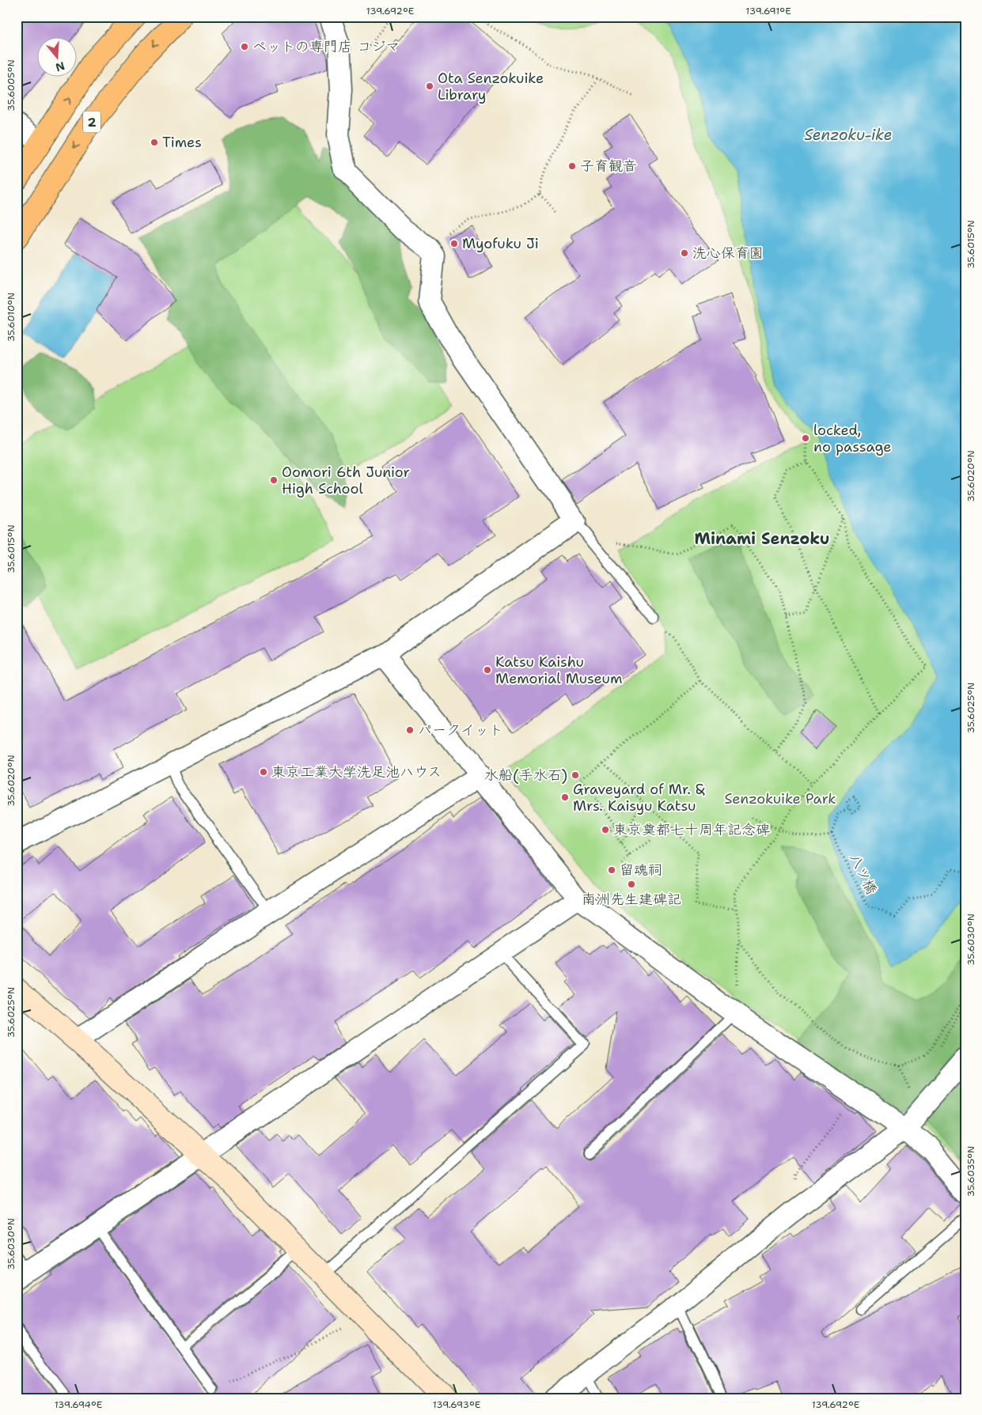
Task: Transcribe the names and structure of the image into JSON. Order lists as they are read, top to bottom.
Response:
{
  "streets": {
    "main road": ["2"],
    "path": ["八ツ橋"]
  },
  "districts": ["Minami Senzoku"],
  "water": ["Senzoku-ike"],
  "parks": ["Senzokuike Park"],
  "places": [
    "ペットの専門店 コジマ",
    "Ota Senzokuike Library",
    "Times",
    "子育観音",
    "Myofuku Ji",
    "洗心保育園",
    "locked, no passage",
    "Oomori 6th Junior High School",
    "Katsu Kaishu Memorial Museum",
    "パークイット",
    "東京工業大学洗足池ハウス",
    "水船(手水石)",
    "Graveyard of Mr. & Mrs. Kaisyu Katsu",
    "東京奠都七十周年記念碑",
    "留魂祠",
    "南洲先生建碑記"
  ],
  "north": "bottom",
  "coordinates": [
    "139.692°E",
    "139.691°E",
    "35.6005°N",
    "35.6015°N",
    "35.6010°N",
    "35.6020°N",
    "35.6025°N",
    "35.6030°N",
    "35.6035°N",
    "139.694°E",
    "139.693°E"
  ]
}
